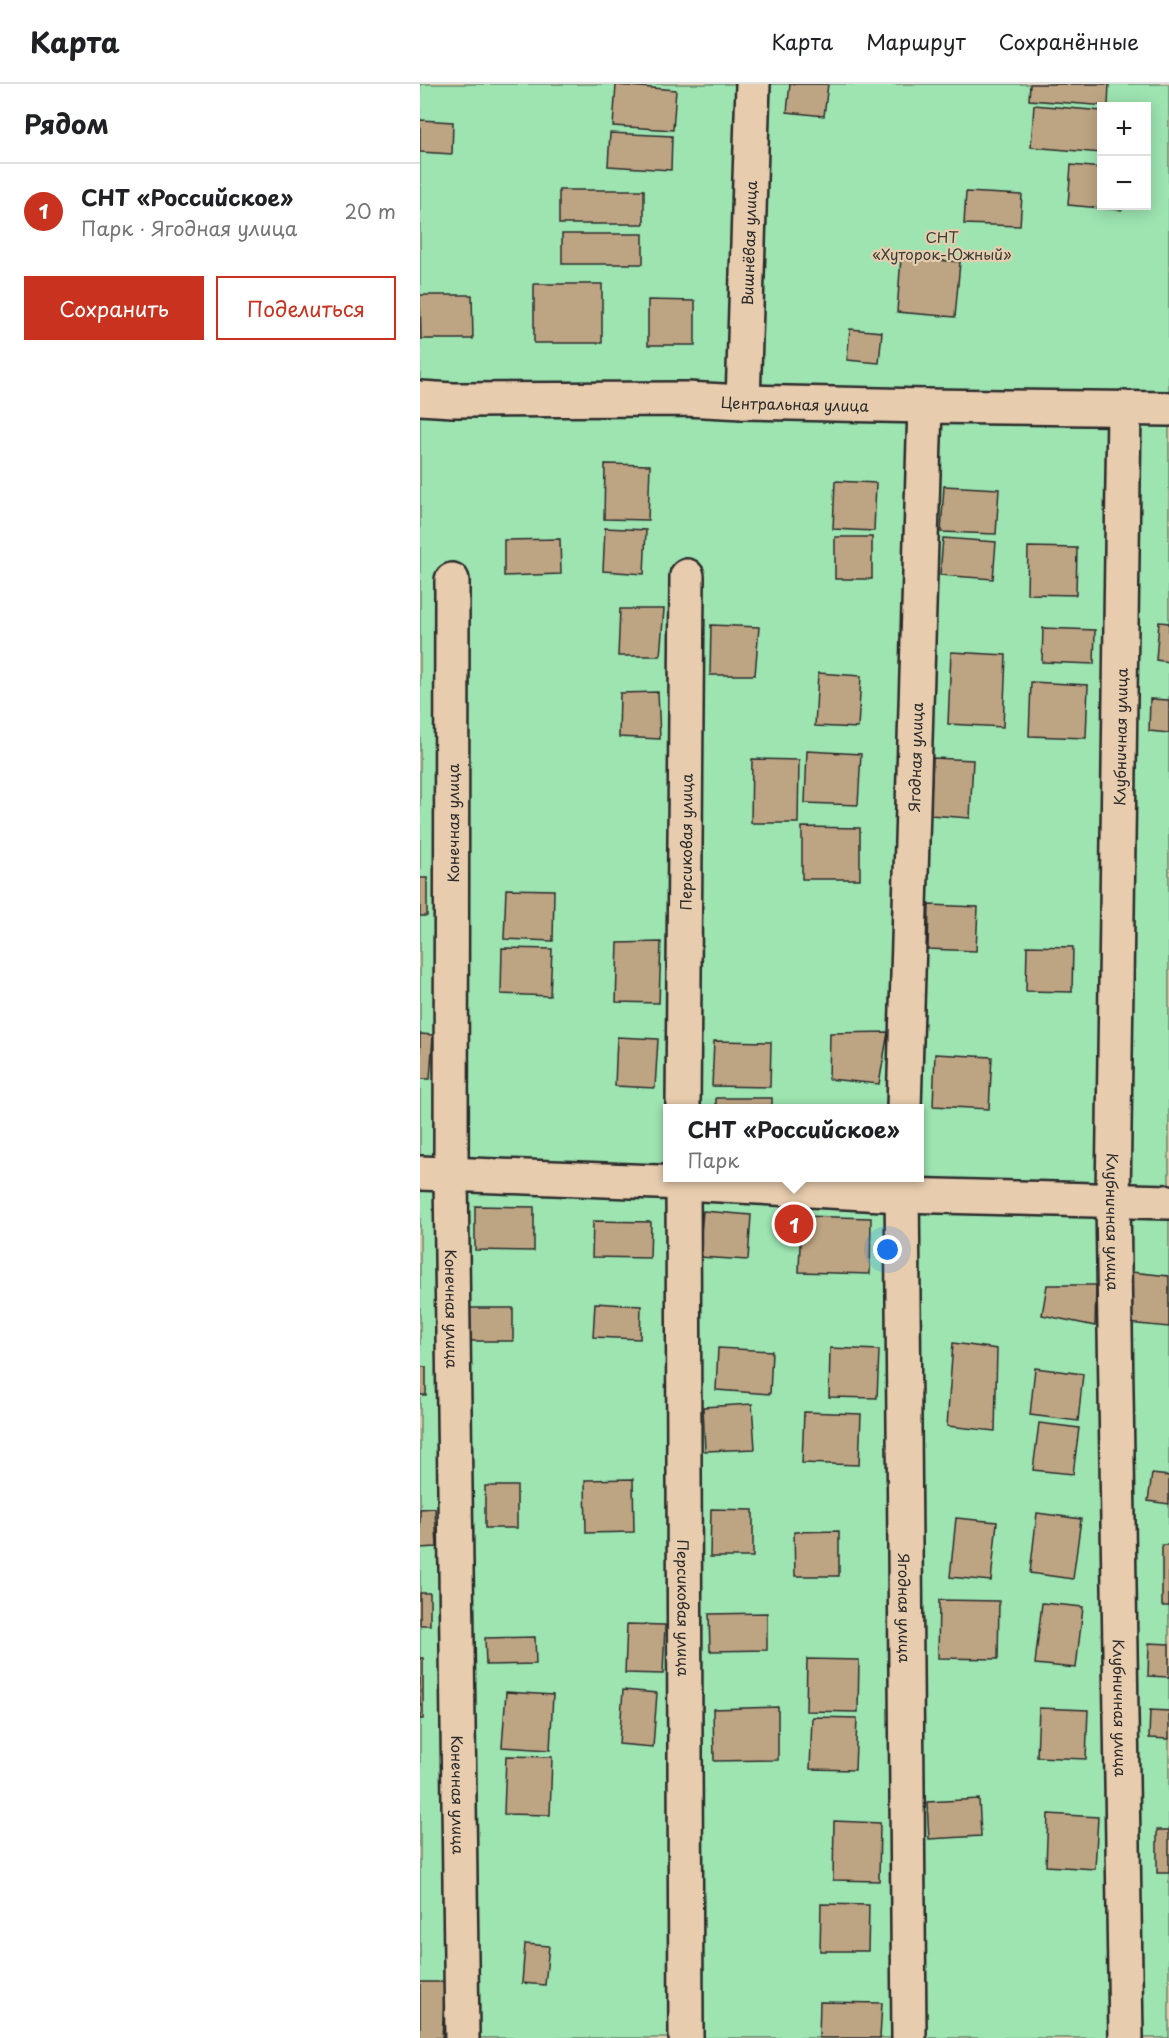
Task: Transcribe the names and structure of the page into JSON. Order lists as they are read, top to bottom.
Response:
{
  "streets": {
    "street": [
      "Вишнёвая улица",
      "Центральная улица",
      "Клубничная улица",
      "Ягодная улица",
      "Конечная улица",
      "Персиковая улица"
    ]
  },
  "crossings": [
    ["Вишнёвая улица", "Центральная улица"],
    ["Центральная улица", "Клубничная улица"],
    ["Центральная улица", "Ягодная улица"]
  ],
  "parks": ["СНТ «Хуторок-Южный»"],
  "page": {
    "header": "Карта",
    "nav": ["Карта", "Маршрут", "Сохранённые"],
    "heading": "Рядом",
    "map_buttons": ["+", "−"],
    "list": [
      {
        "mark": "1",
        "name": "СНТ «Российское»",
        "note": "Парк · Ягодная улица",
        "value": "20 m"
      }
    ],
    "buttons": ["Сохранить", "Поделиться"],
    "popup": ["СНТ «Российское»", "Парк"],
    "pins": "1"
  }
}
